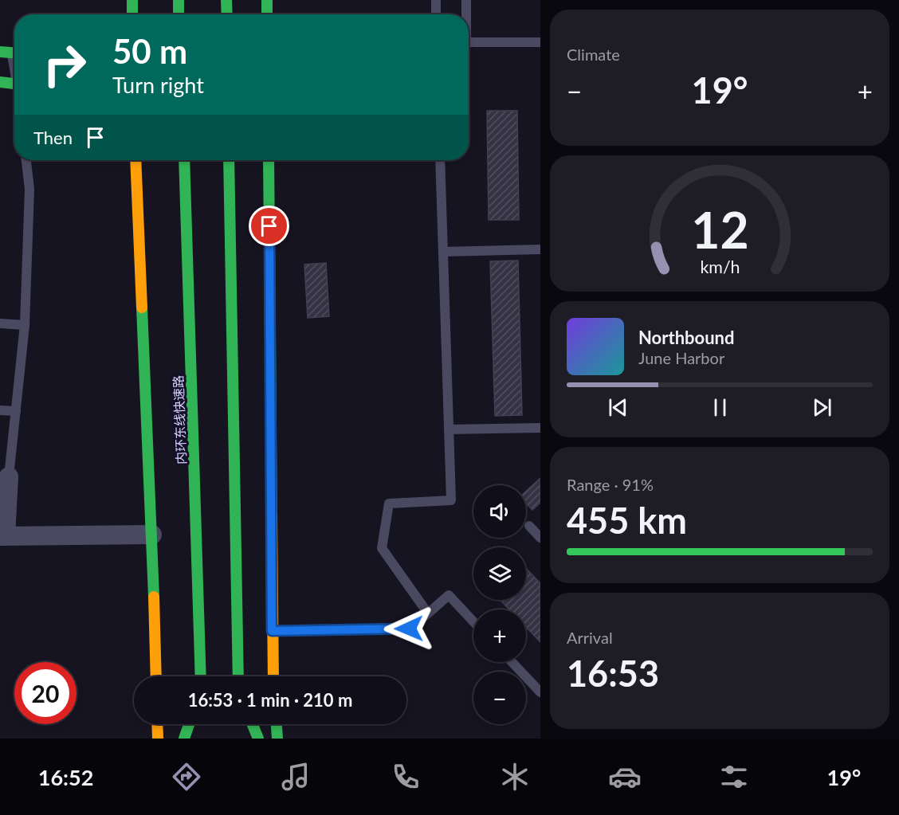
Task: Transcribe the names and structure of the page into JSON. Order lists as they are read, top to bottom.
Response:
{
  "streets": {
    "main road": ["内环东线快速路"]
  },
  "page": {
    "tile": [
      "Climate",
      ["Range · 91%", "455 km"],
      ["Arrival", "16:53"]
    ],
    "turn": ["50 m", "Turn right"],
    "heat": ["−", "19°", "+"],
    "then": "Then",
    "song": ["Northbound", "June Harbor"],
    "map_buttons": ["+", "−"],
    "limit": "20",
    "trip": "16:53 · 1 min · 210 m",
    "tabs": ["16:52", "19°"],
    "gauge": ["12", "km/h"]
  }
}
